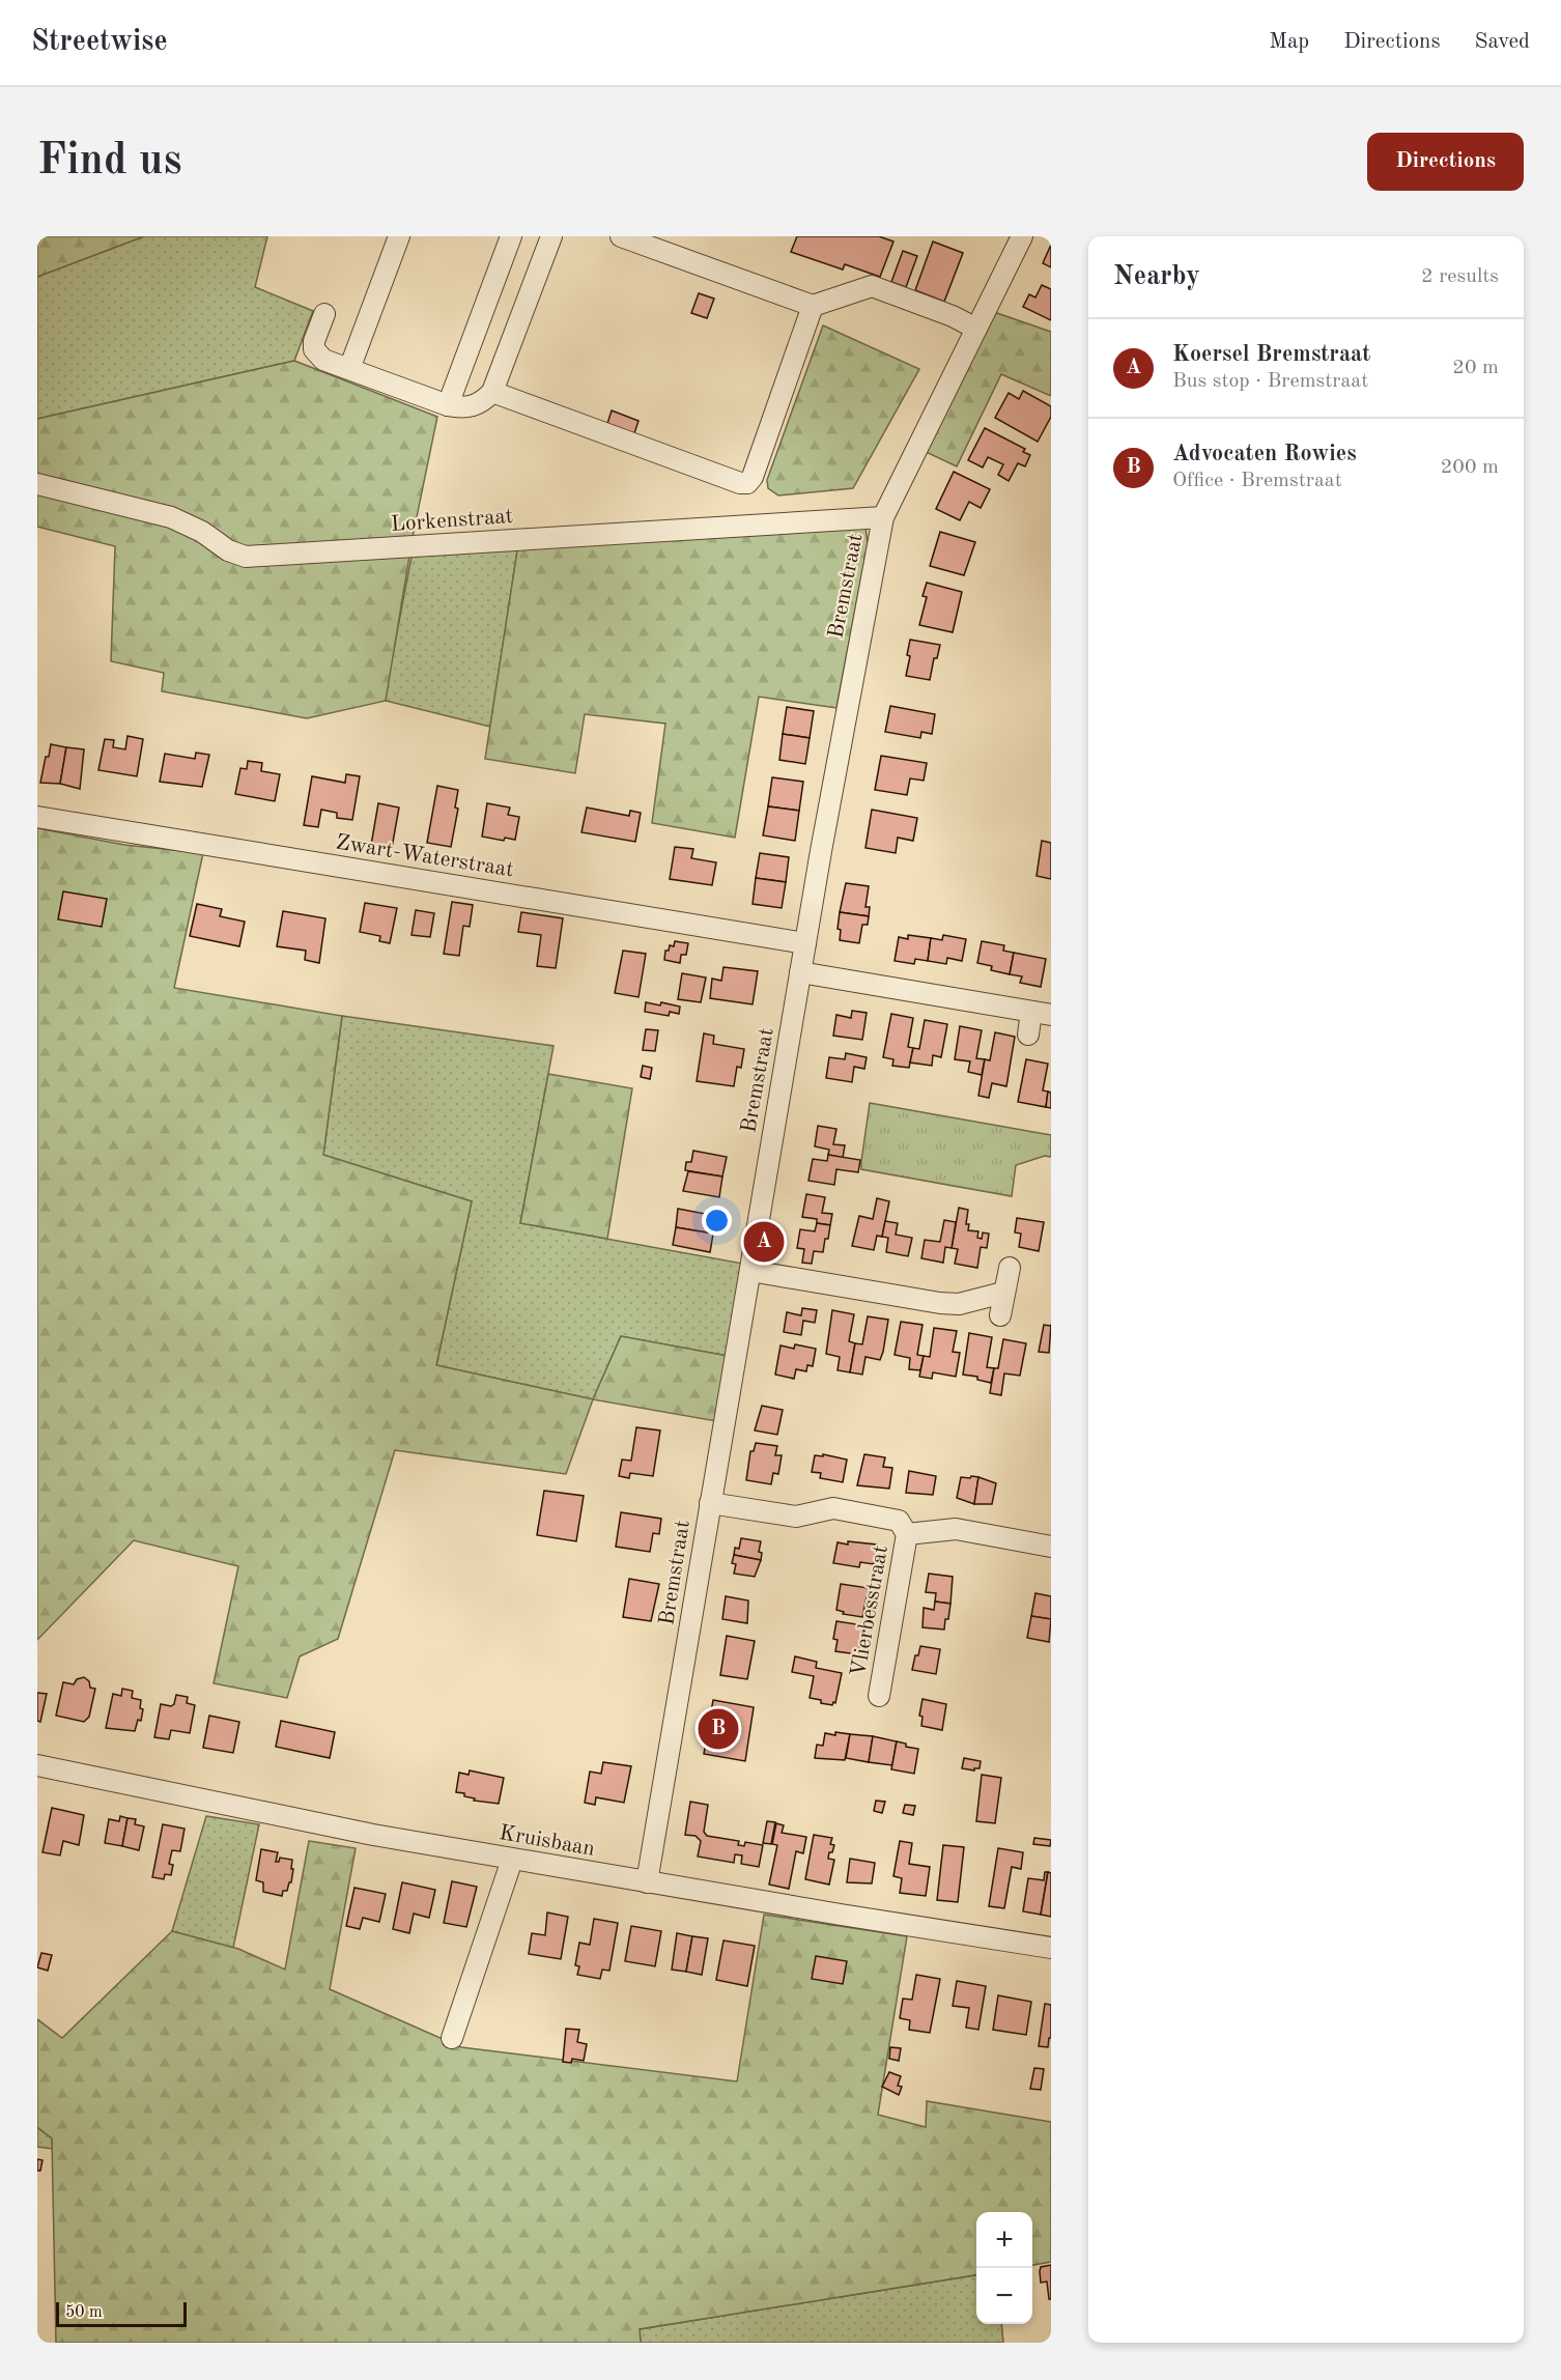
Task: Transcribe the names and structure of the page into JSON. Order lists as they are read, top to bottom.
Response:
{
  "streets": {
    "street": [
      "Lorkenstraat",
      "Bremstraat",
      "Zwart-Waterstraat",
      "Vlierbesstraat",
      "Kruisbaan"
    ]
  },
  "crossings": [
    ["Lorkenstraat", "Bremstraat"],
    ["Bremstraat", "Zwart-Waterstraat"],
    ["Bremstraat", "Vlierbesstraat"],
    ["Bremstraat", "Kruisbaan"]
  ],
  "scale_bar": "50 m",
  "page": {
    "header": "Streetwise",
    "nav": ["Map", "Directions", "Saved"],
    "buttons": "Directions",
    "title": "Find us",
    "heading": ["Nearby", "2 results"],
    "list": [
      {
        "mark": "A",
        "name": "Koersel Bremstraat",
        "note": "Bus stop · Bremstraat",
        "value": "20 m"
      },
      {
        "mark": "B",
        "name": "Advocaten Rowies",
        "note": "Office · Bremstraat",
        "value": "200 m"
      }
    ],
    "pins": ["A", "B"],
    "map_buttons": ["+", "−"],
    "scale": "50 m"
  }
}
